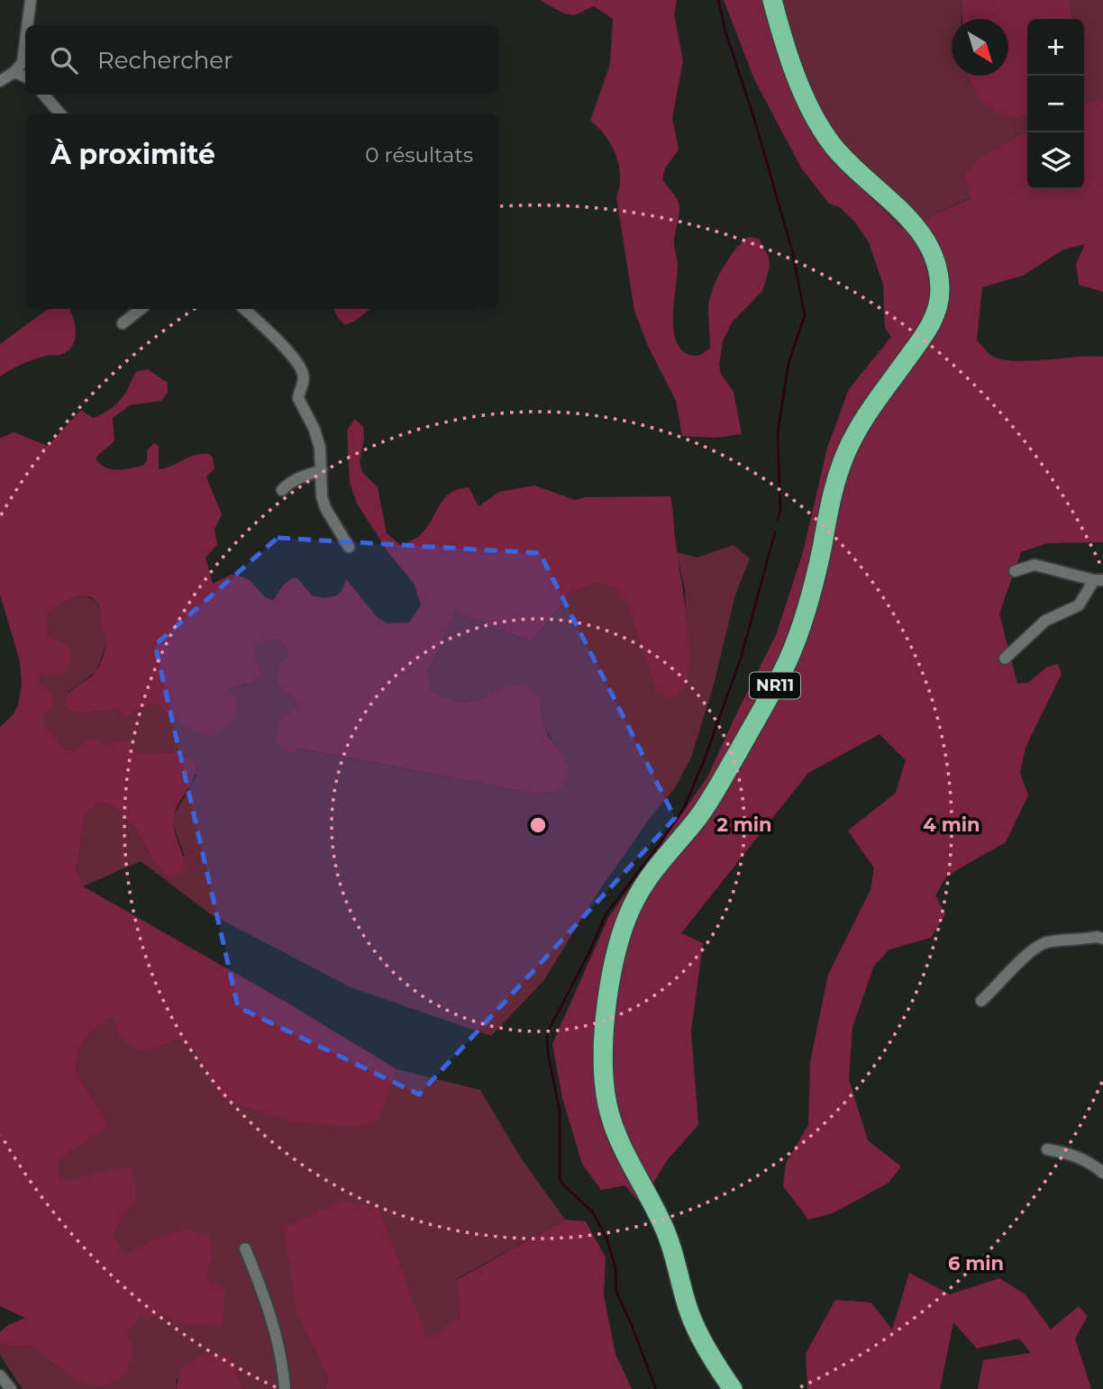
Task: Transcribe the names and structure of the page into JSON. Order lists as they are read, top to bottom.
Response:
{
  "streets": {
    "highway": ["NR11"]
  },
  "north": "bottom right",
  "page": {
    "map_buttons": ["+", "−"],
    "search": "Rechercher",
    "heading": ["À proximité", "0 résultats"]
  },
  "rings": ["2 min", "4 min", "6 min"]
}
